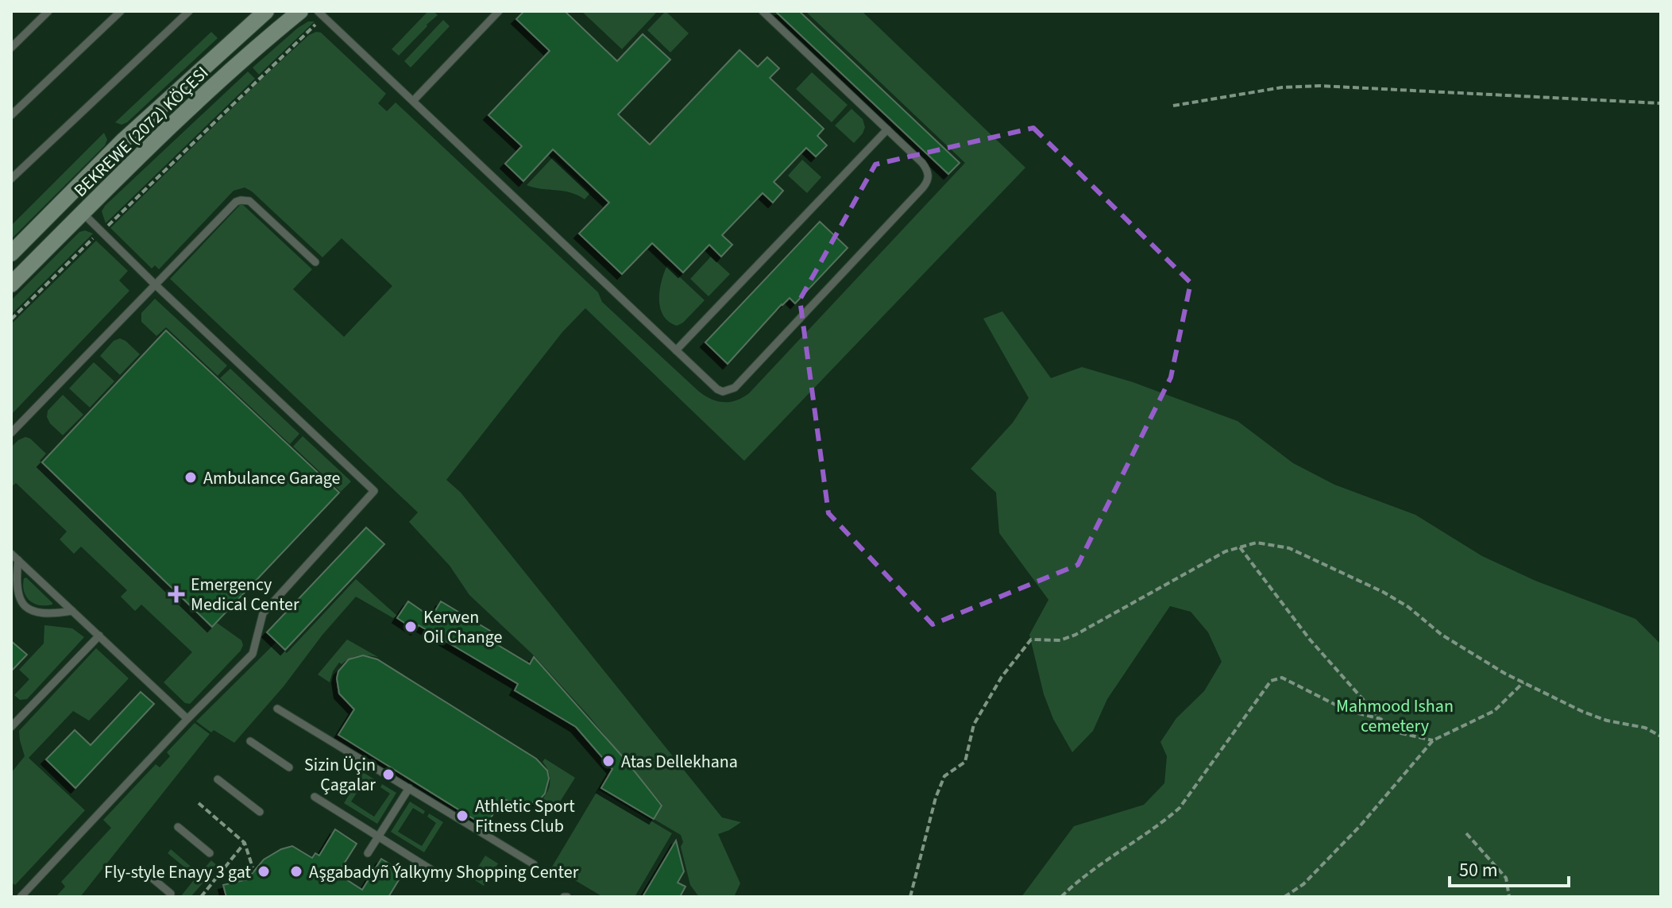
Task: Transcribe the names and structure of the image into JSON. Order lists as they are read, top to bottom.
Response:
{
  "streets": {
    "main road": ["BEKREWE (2072) KÖÇESI"]
  },
  "parks": ["Mahmood Ishan cemetery"],
  "places": {
    "other": [
      "Ambulance Garage",
      "Kerwen Oil Change",
      "Atas Dellekhana",
      "Sizin Üçin Çagalar",
      "Athletic Sport Fitness Club",
      "Fly-style Enayy 3 gat",
      "Aşgabadyñ Ýalkymy Shopping Center"
    ],
    "health": ["Emergency Medical Center"]
  },
  "scale_bar": "50 m"
}
